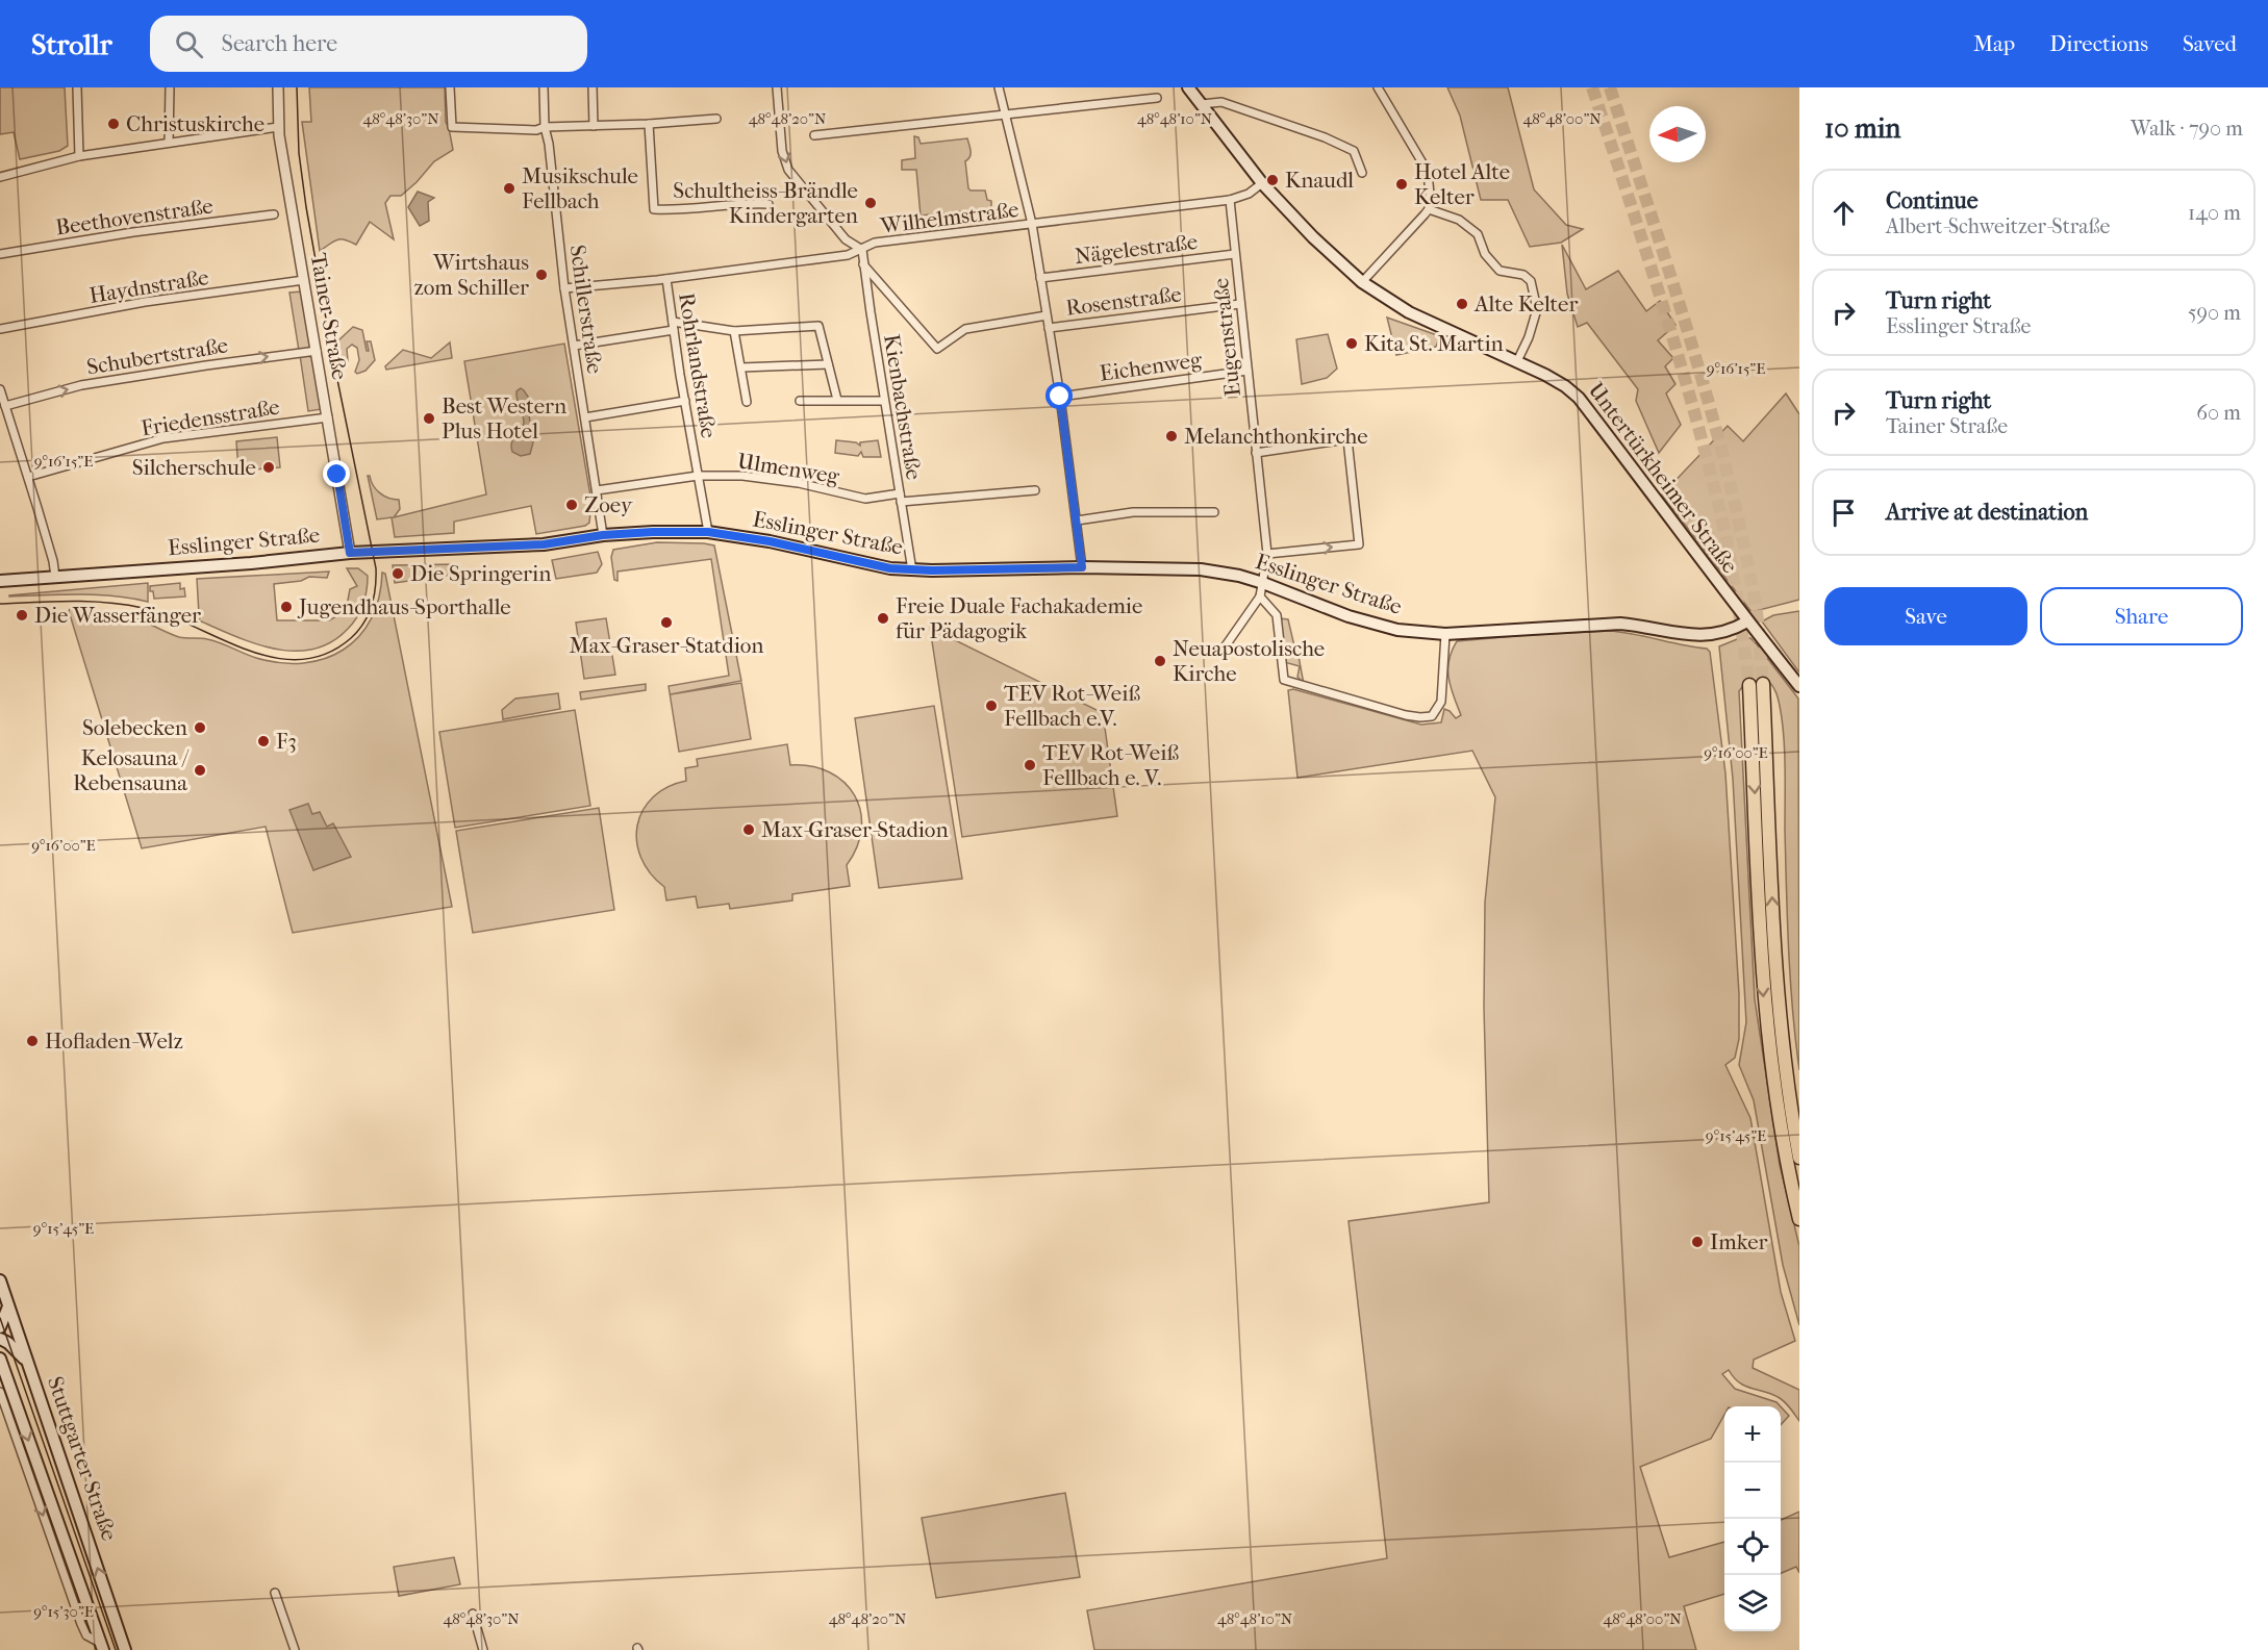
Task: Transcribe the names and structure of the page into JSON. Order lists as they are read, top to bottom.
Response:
{
  "streets": {
    "main road": ["Untertürkheimer Straße", "Esslinger Straße", "Stuttgarter Straße"],
    "street": [
      "Beethovenstraße",
      "Wilhelmstraße",
      "Nägelestraße",
      "Haydnstraße",
      "Rosenstraße",
      "Schillerstraße",
      "Tainer Straße",
      "Eugenstraße",
      "Schubertstraße",
      "Rohrlandstraße",
      "Eichenweg",
      "Kienbachstraße",
      "Friedensstraße",
      "Ulmenweg"
    ]
  },
  "crossings": [
    ["Wilhelmstraße", "Schillerstraße"],
    ["Wilhelmstraße", "Eugenstraße"],
    ["Wilhelmstraße", "Rohrlandstraße"],
    ["Wilhelmstraße", "Kienbachstraße"],
    ["Wilhelmstraße", "Untertürkheimer Straße"],
    ["Nägelestraße", "Eugenstraße"],
    ["Haydnstraße", "Tainer Straße"],
    ["Rosenstraße", "Eugenstraße"],
    ["Rosenstraße", "Kienbachstraße"],
    ["Schillerstraße", "Ulmenweg"],
    ["Schillerstraße", "Esslinger Straße"],
    ["Tainer Straße", "Schubertstraße"],
    ["Tainer Straße", "Friedensstraße"],
    ["Tainer Straße", "Esslinger Straße"],
    ["Eugenstraße", "Eichenweg"],
    ["Eugenstraße", "Esslinger Straße"],
    ["Rohrlandstraße", "Ulmenweg"],
    ["Rohrlandstraße", "Esslinger Straße"],
    ["Kienbachstraße", "Ulmenweg"],
    ["Kienbachstraße", "Esslinger Straße"],
    ["Untertürkheimer Straße", "Esslinger Straße"]
  ],
  "one_way": ["Schubertstraße"],
  "places": [
    "Christuskirche",
    "Knaudl",
    "Hotel Alte Kelter",
    "Musikschule Fellbach",
    "Schultheiss-Brändle Kindergarten",
    "Wirtshaus zom Schiller",
    "Alte Kelter",
    "Kita St. Martin",
    "Best Western Plus Hotel",
    "Melanchthonkirche",
    "Silcherschule",
    "Zoey",
    "Die Springerin",
    "Jugendhaus-Sporthalle",
    "Die Wasserfänger",
    "Freie Duale Fachakademie für Pädagogik",
    "Max-Graser-Statdion",
    "Neuapostolische Kirche",
    "TEV Rot-Weiß Fellbach e.V.",
    "Solebecken",
    "F3",
    "TEV Rot-Weiß Fellbach e. V.",
    "Kelosauna / Rebensauna",
    "Max-Graser-Stadion",
    "Hofladen-Welz",
    "Imker"
  ],
  "north": "left",
  "page": {
    "header": "Strollr",
    "search": "Search here",
    "nav": ["Map", "Directions", "Saved"],
    "heading": ["10 min", "Walk · 790 m"],
    "list": [
      ["Continue", "Albert-Schweitzer-Straße", "140 m"],
      ["Turn right", "Esslinger Straße", "590 m"],
      ["Turn right", "Tainer Straße", "60 m"],
      "Arrive at destination"
    ],
    "buttons": ["Save", "Share"],
    "map_buttons": ["+", "−"]
  },
  "coordinates": [
    "48°48'30\"N",
    "48°48'20\"N",
    "48°48'10\"N",
    "48°48'00\"N",
    "9°16'15\"E",
    "9°16'00\"E",
    "9°15'45\"E",
    "9°15'30\"E"
  ]
}
